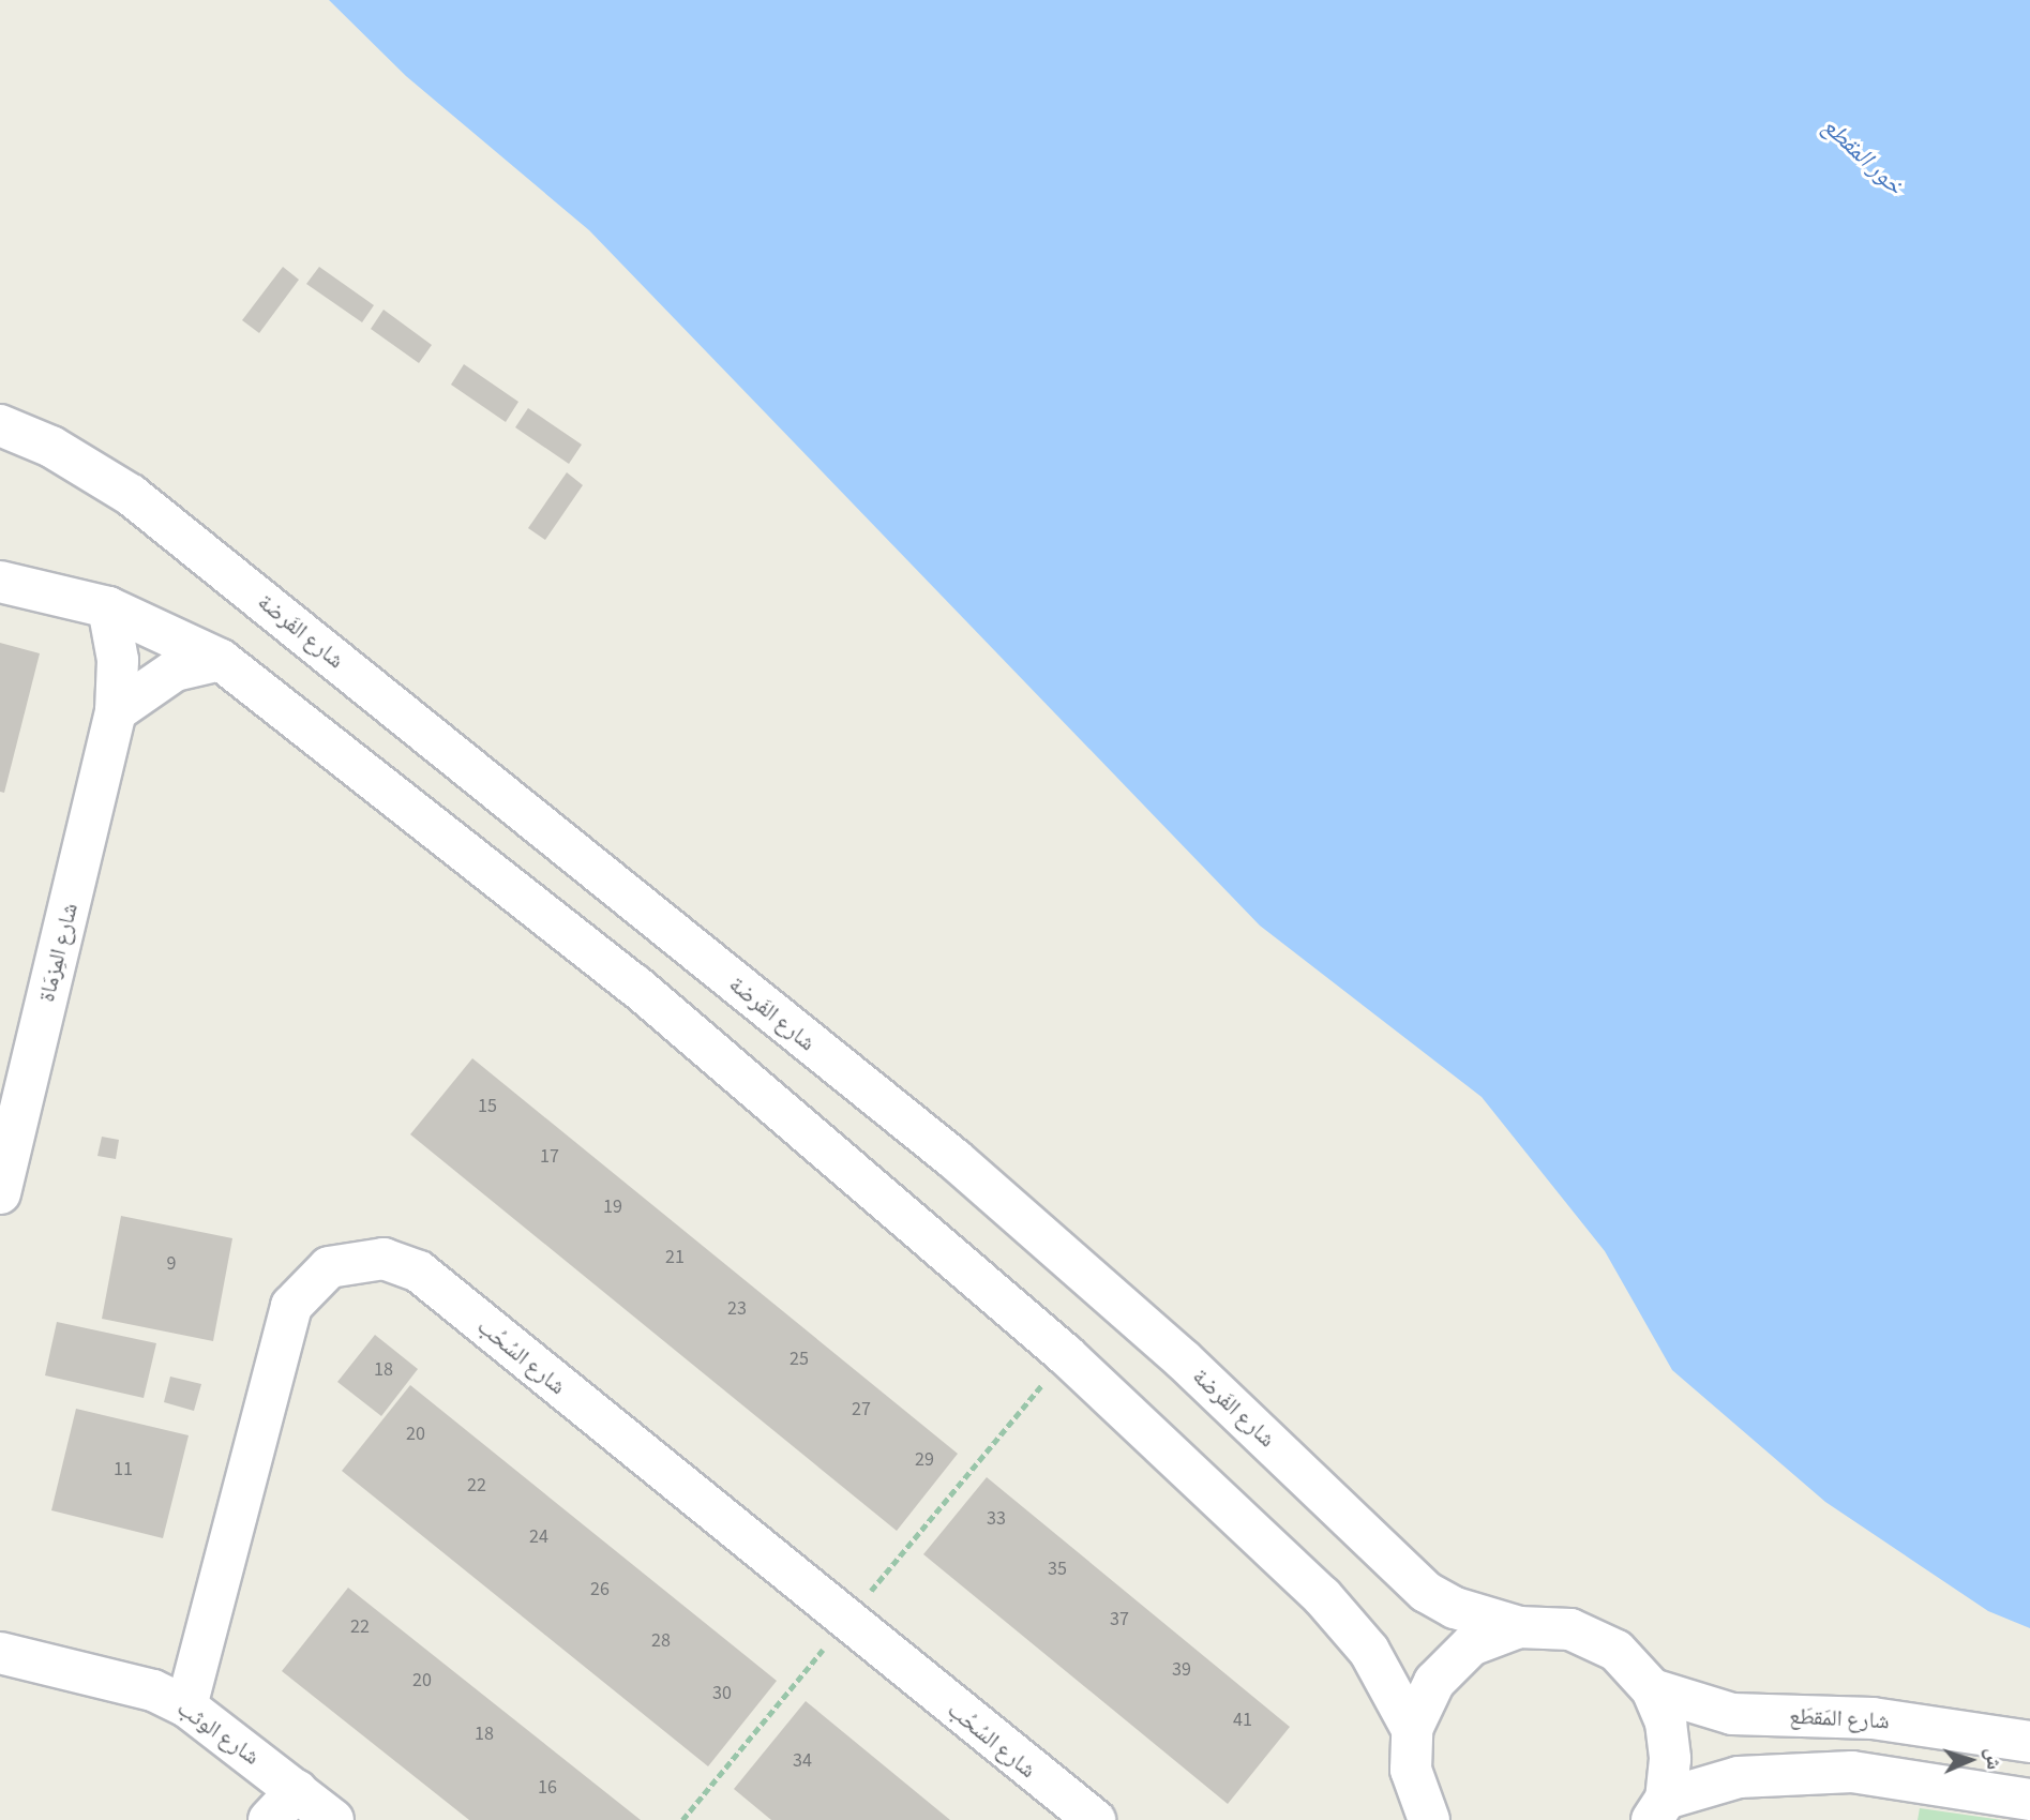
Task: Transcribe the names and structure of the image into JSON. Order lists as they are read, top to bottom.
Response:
{
  "streets": {
    "street": [
      "شارع الفَرضة",
      "شارع المِزمَاة",
      "شارع السُحُب",
      "شارع المَقطَع",
      "شارع الوثب"
    ]
  },
  "crossings": [
    ["شارع السُحُب", "شارع الوثب"]
  ],
  "water": ["خور المقطع"],
  "house_numbers": [
    "15",
    "17",
    "19",
    "21",
    "9",
    "23",
    "25",
    "18",
    "27",
    "20",
    "29",
    "11",
    "22",
    "33",
    "24",
    "35",
    "26",
    "37",
    "22",
    "28",
    "39",
    "20",
    "30",
    "41",
    "18",
    "34",
    "16"
  ],
  "north": "right"
}
